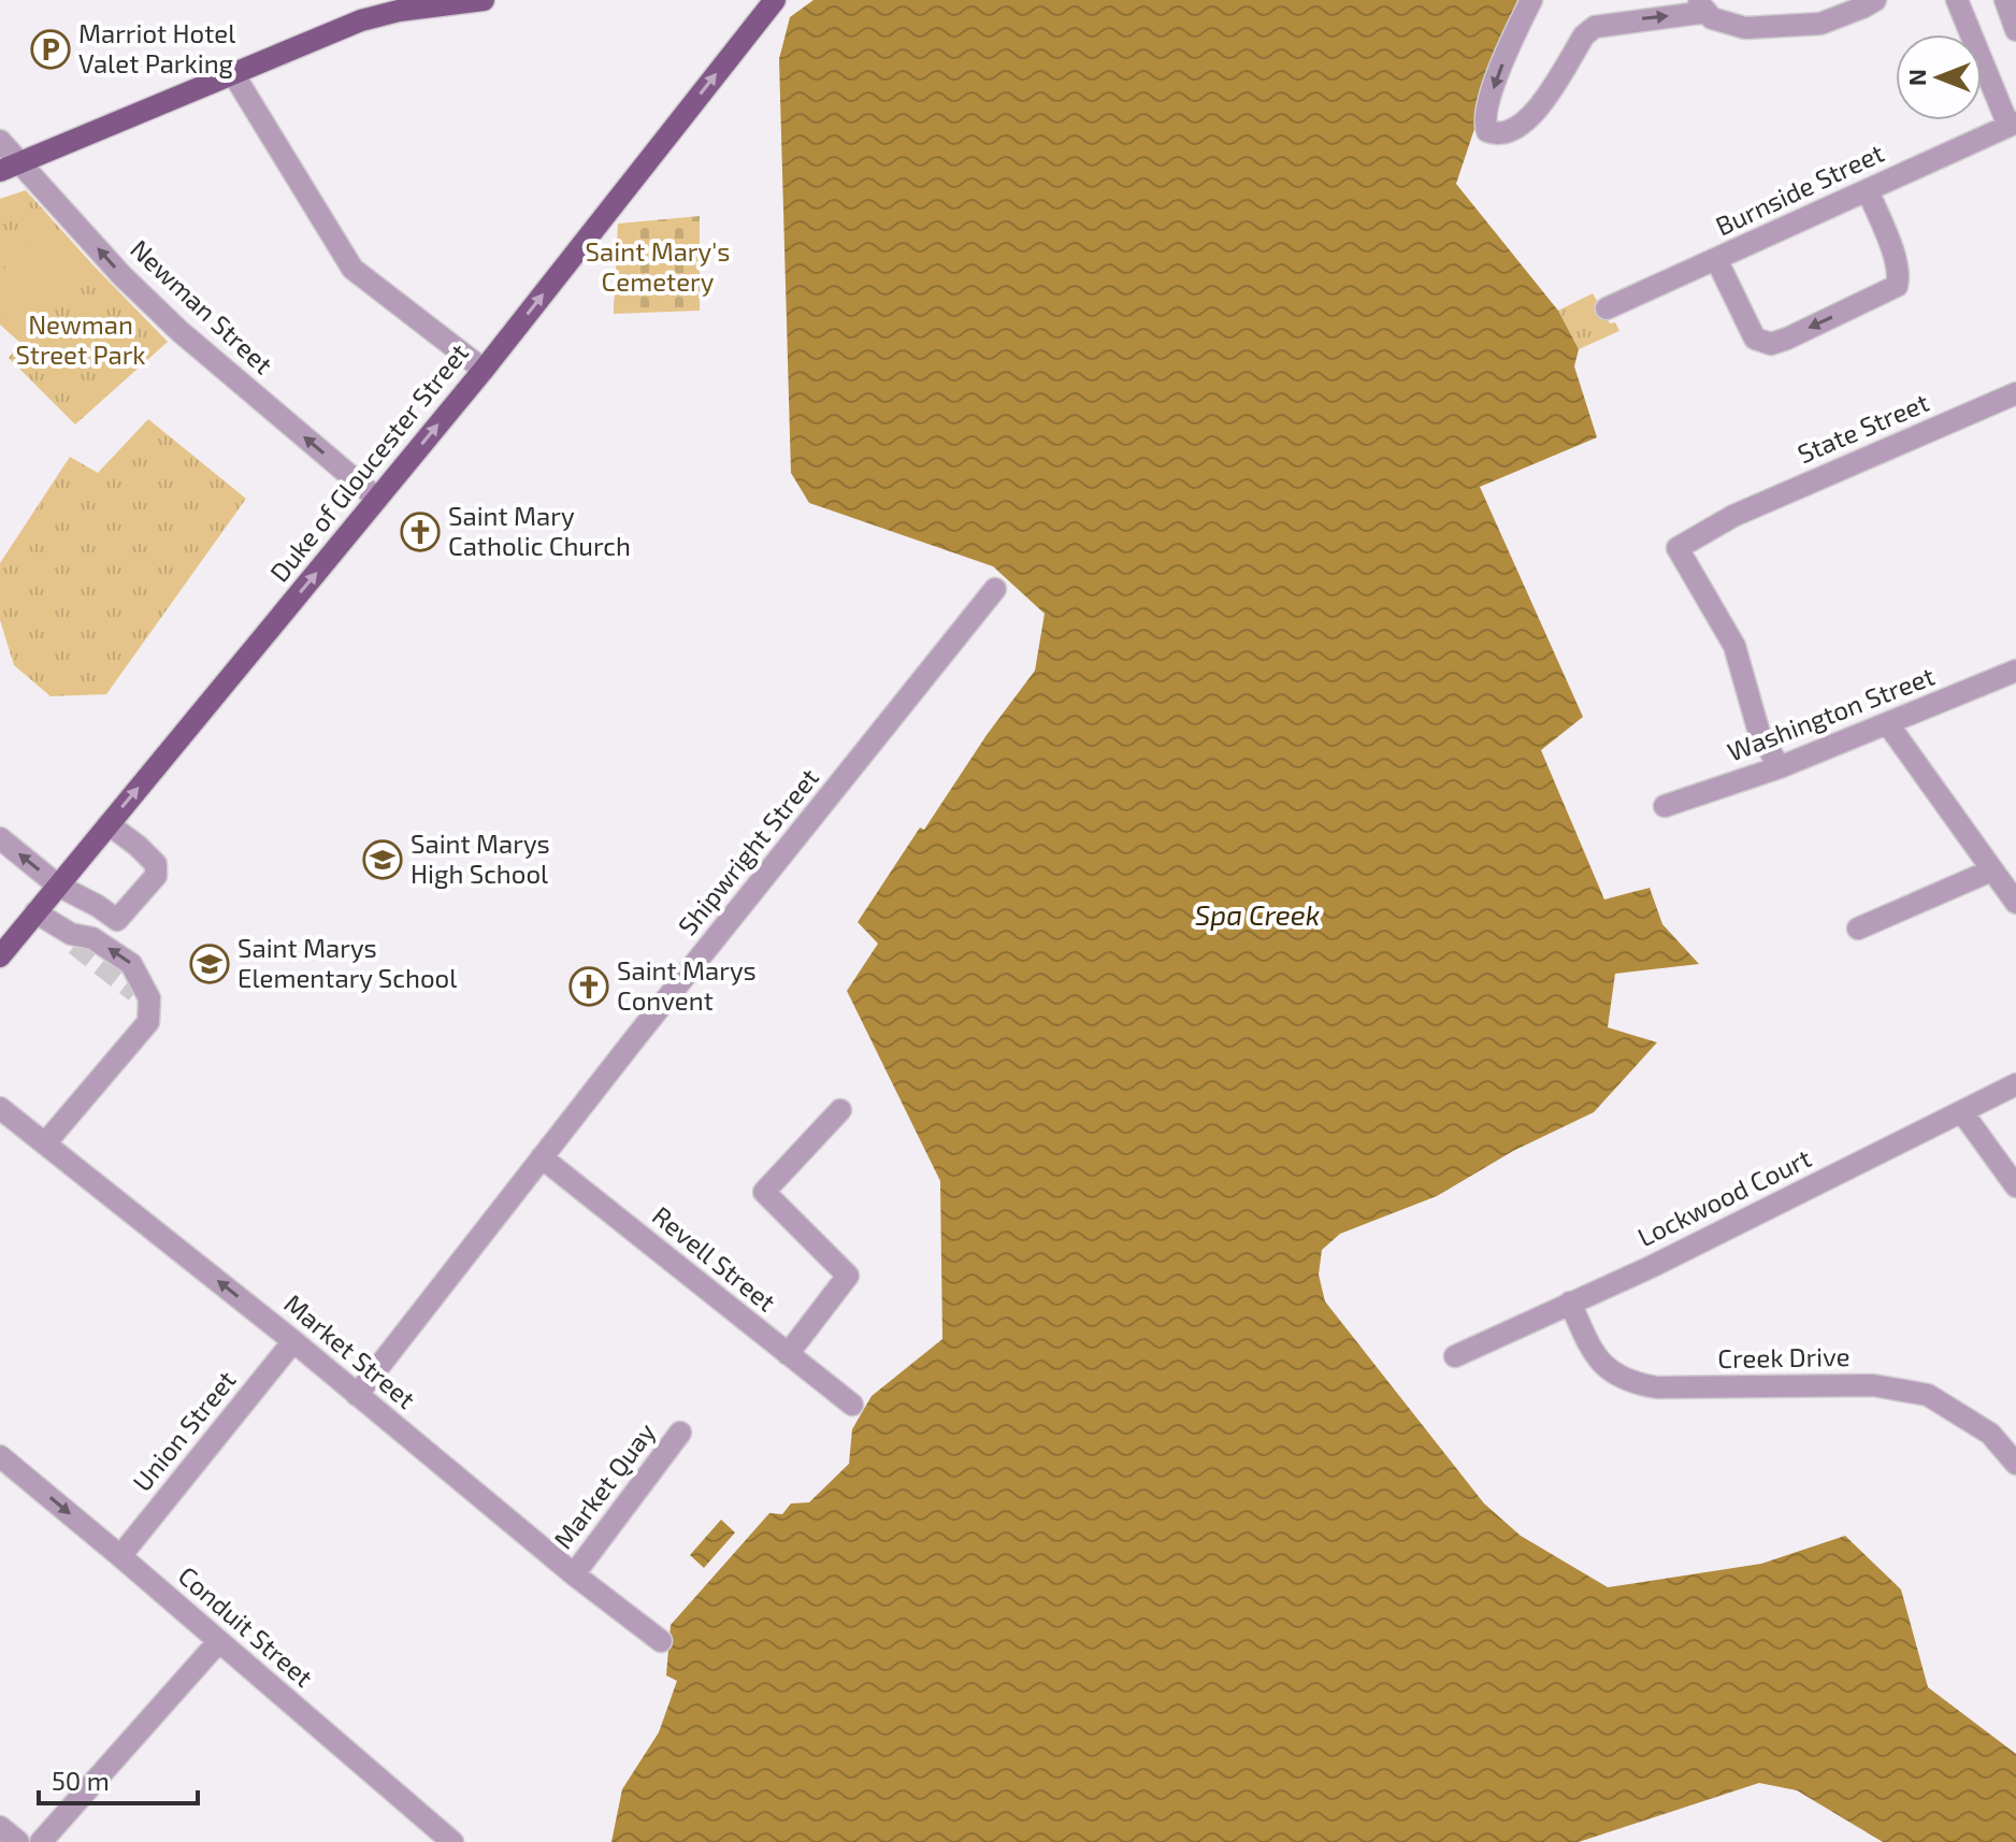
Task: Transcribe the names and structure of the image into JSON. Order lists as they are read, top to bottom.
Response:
{
  "streets": {
    "main road": ["Duke of Gloucester Street"],
    "street": [
      "Burnside Street",
      "Newman Street",
      "State Street",
      "Washington Street",
      "Shipwright Street",
      "Lockwood Court",
      "Revell Street",
      "Market Street",
      "Creek Drive",
      "Union Street",
      "Market Quay",
      "Conduit Street"
    ]
  },
  "crossings": [
    ["Newman Street", "Duke of Gloucester Street"],
    ["State Street", "Washington Street"],
    ["Shipwright Street", "Revell Street"],
    ["Shipwright Street", "Market Street"],
    ["Lockwood Court", "Creek Drive"],
    ["Market Street", "Union Street"],
    ["Market Street", "Market Quay"],
    ["Union Street", "Conduit Street"]
  ],
  "one_way": ["Duke of Gloucester Street", "Market Street"],
  "water": ["Spa Creek"],
  "parks": ["Saint Mary's Cemetery", "Newman Street Park"],
  "places": {
    "parking": ["Marriot Hotel Valet Parking"],
    "church": ["Saint Mary Catholic Church", "Saint Marys Convent"],
    "school or university": ["Saint Marys High School", "Saint Marys Elementary School"]
  },
  "scale_bar": "50 m",
  "north": "left"
}
